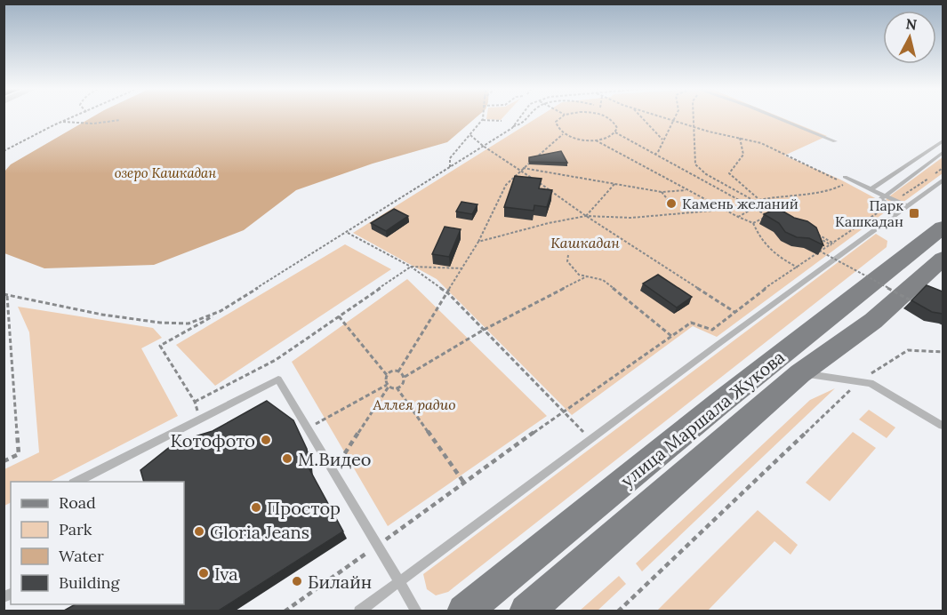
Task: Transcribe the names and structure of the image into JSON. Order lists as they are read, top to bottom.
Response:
{
  "streets": {
    "main road": ["улица Маршала Жукова"]
  },
  "water": ["озеро Кашкадан"],
  "parks": ["Кашкадан", "Аллея радио"],
  "places": {
    "other": [
      "Камень желаний",
      "Котофото",
      "М.Видео",
      "Простор",
      "Gloria Jeans",
      "Iva",
      "Билайн"
    ],
    "transit": ["Парк Кашкадан"]
  },
  "legend": [
    "Road",
    "Park",
    "Water",
    "Building"
  ],
  "north": "top"
}
